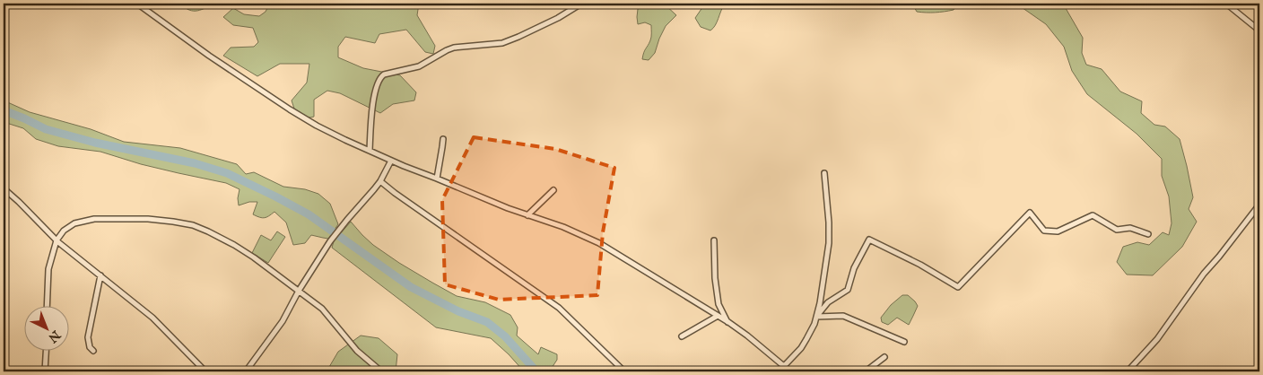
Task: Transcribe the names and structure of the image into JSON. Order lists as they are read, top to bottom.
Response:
{
  "north": "bottom right"
}
